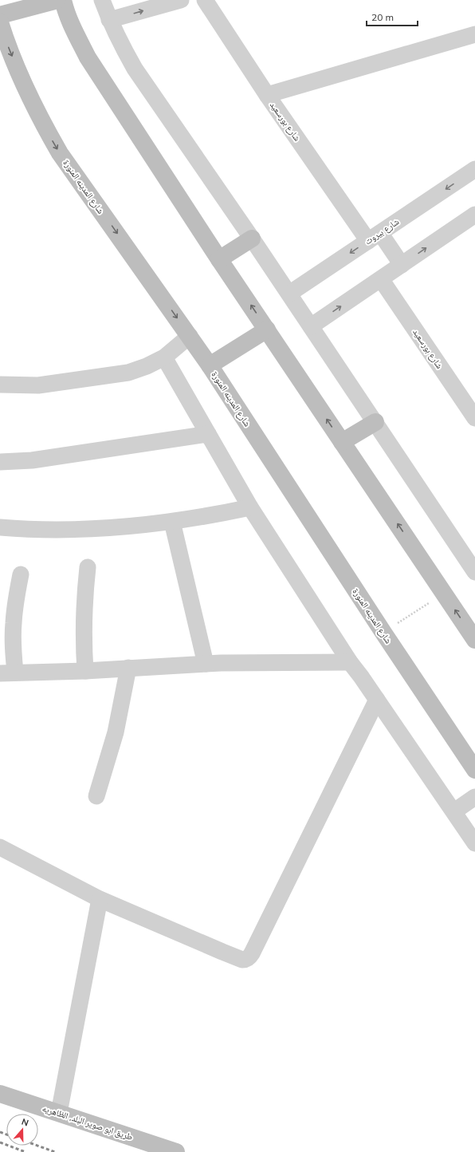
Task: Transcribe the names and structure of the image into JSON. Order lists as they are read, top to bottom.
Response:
{
  "streets": {
    "main road": ["شارع المدينه المنورة", "طريق ابو صوير البلد, الظاهريه"],
    "street": ["شارع بورسعيد", "شارع بيروت"]
  },
  "crossings": [
    ["شارع بورسعيد", "شارع بيروت"]
  ],
  "scale_bar": "20 m",
  "north": "top"
}
